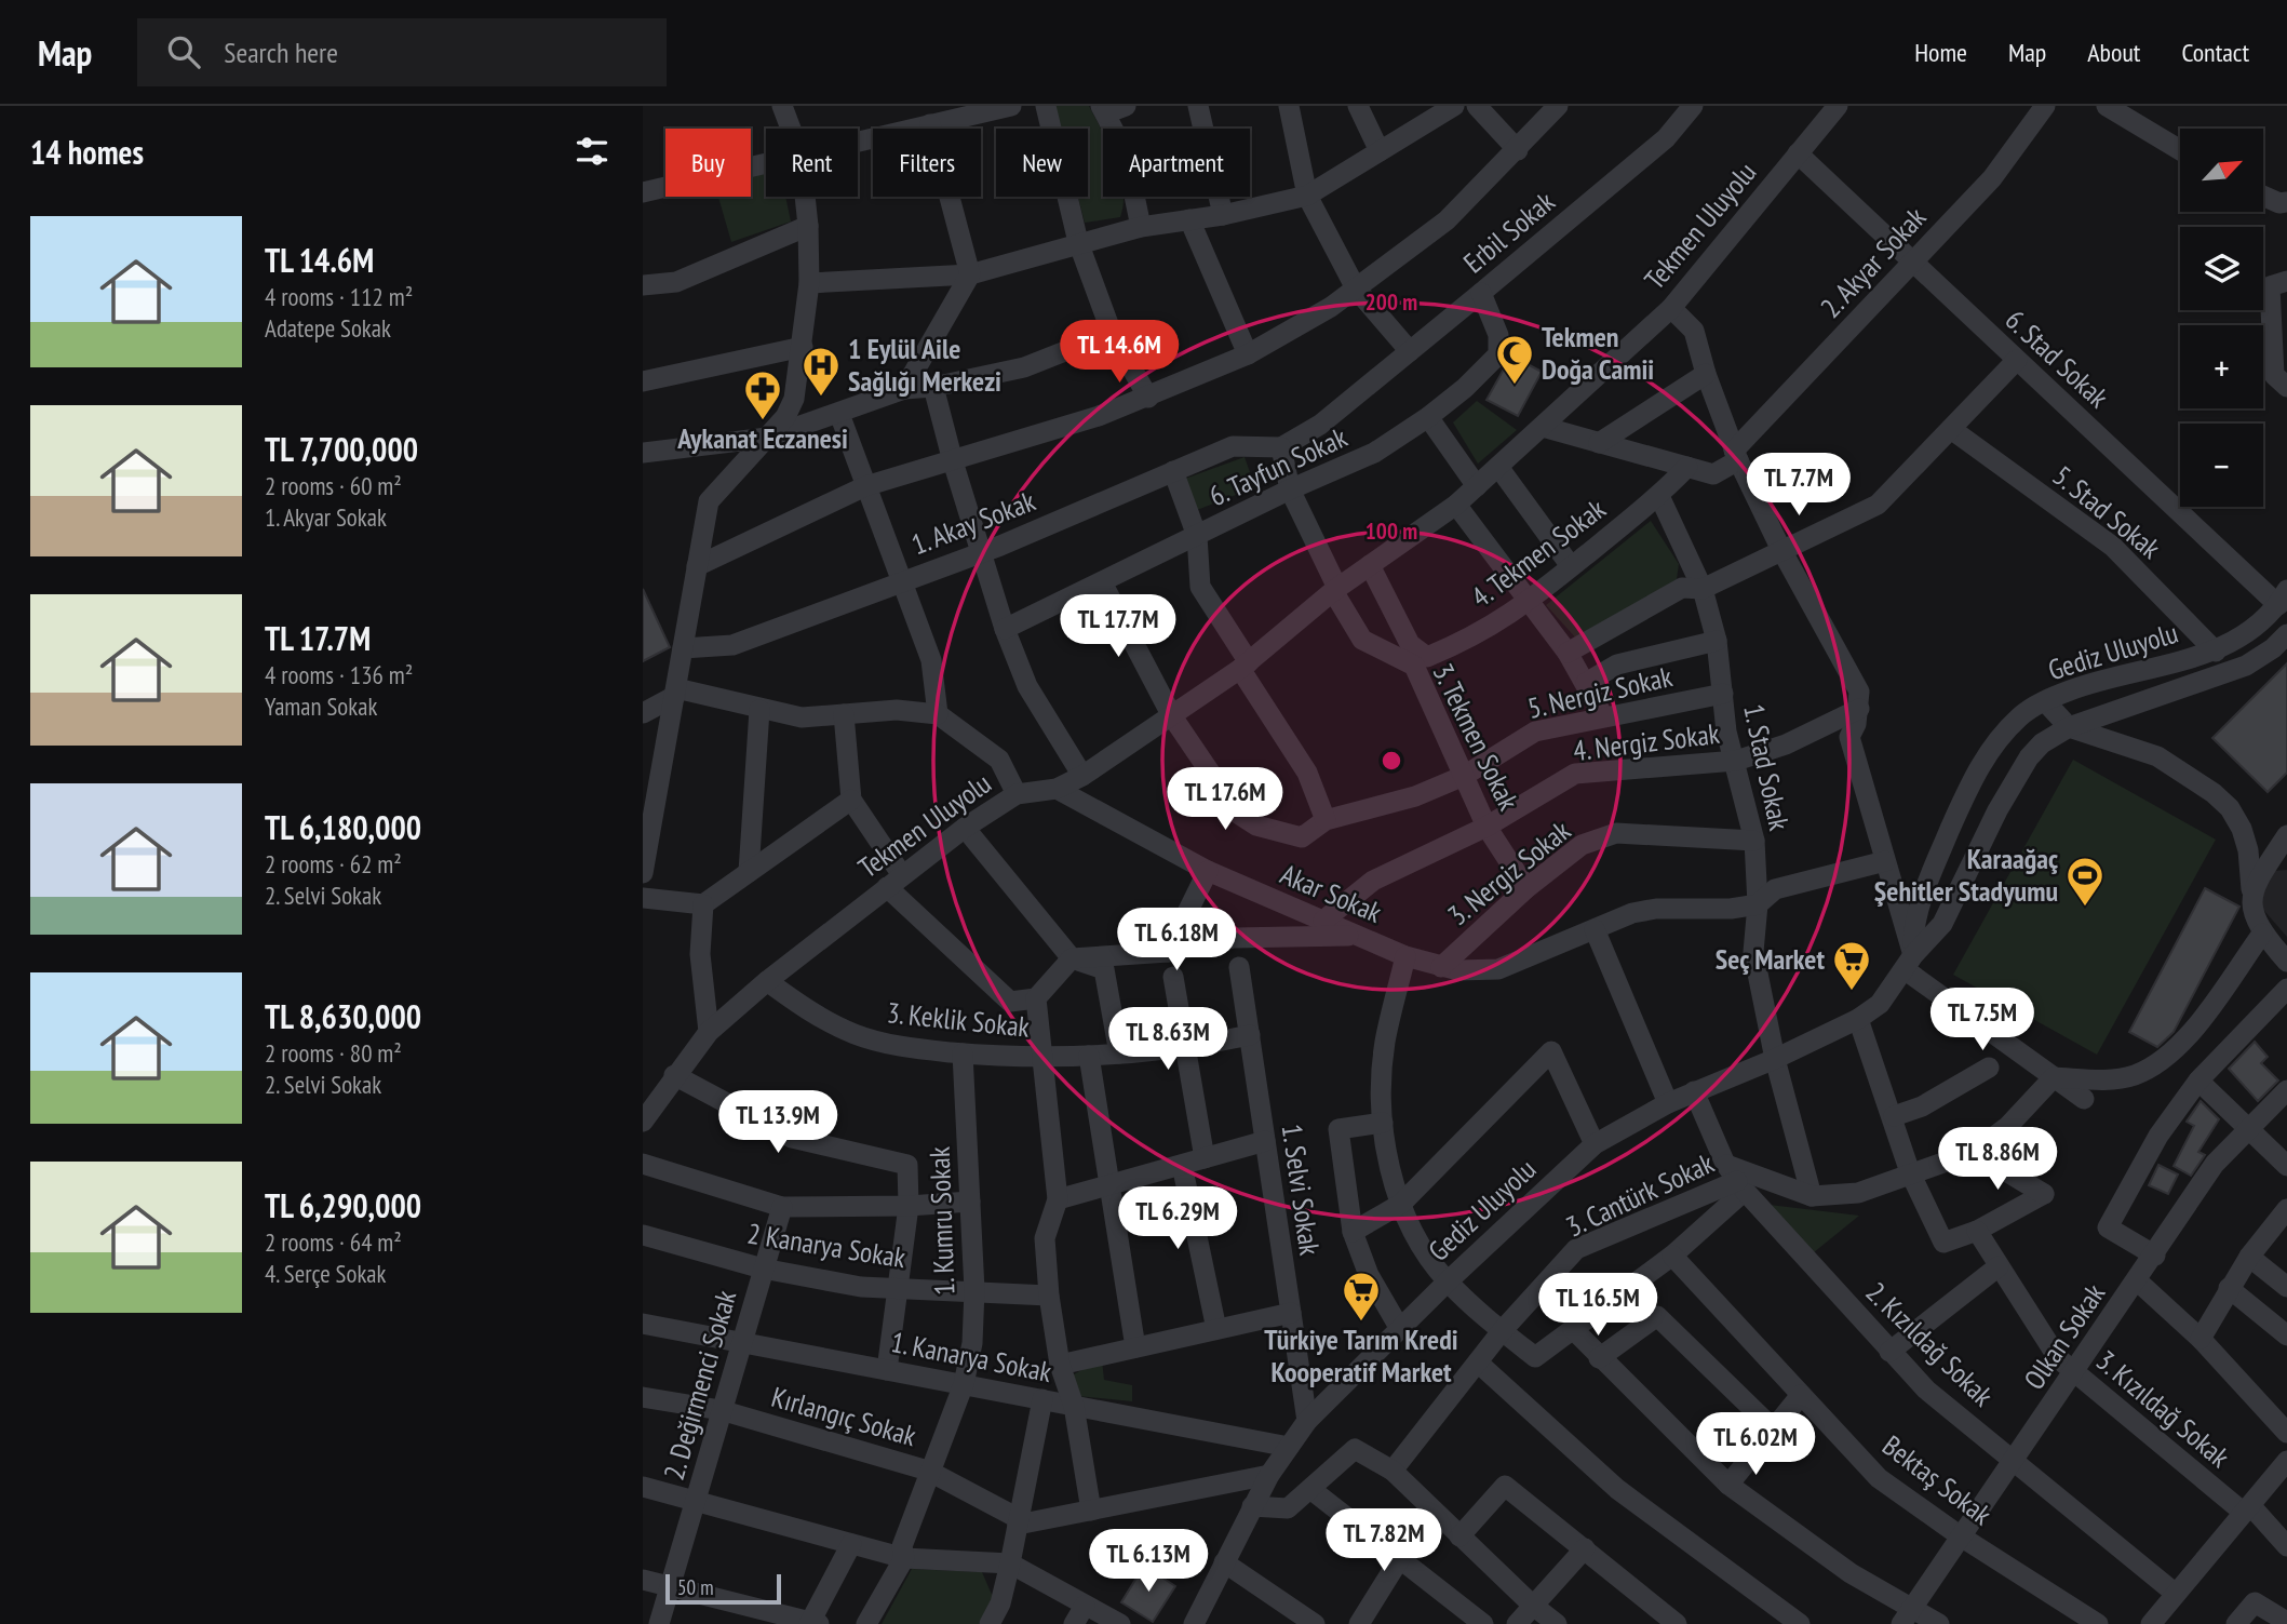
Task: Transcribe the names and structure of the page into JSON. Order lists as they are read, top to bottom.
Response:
{
  "streets": {
    "street": [
      "Tekmen Uluyolu",
      "Erbil Sokak",
      "2. Akyar Sokak",
      "6. Stad Sokak",
      "6. Tayfun Sokak",
      "5. Stad Sokak",
      "1. Akay Sokak",
      "4. Tekmen Sokak",
      "Gediz Uluyolu",
      "5. Nergiz Sokak",
      "3. Tekmen Sokak",
      "4. Nergiz Sokak",
      "1. Stad Sokak",
      "3. Nergiz Sokak",
      "Akar Sokak",
      "3. Keklik Sokak",
      "1. Selvi Sokak",
      "3. Cantürk Sokak",
      "1. Kumru Sokak",
      "2 Kanarya Sokak",
      "Olkan Sokak",
      "2. Kızıldağ Sokak",
      "1. Kanarya Sokak",
      "2. Değirmenci Sokak",
      "3. Kızıldağ Sokak",
      "Kırlangıç Sokak",
      "Bektaş Sokak"
    ]
  },
  "crossings": [
    ["Tekmen Uluyolu", "6. Stad Sokak"],
    ["Tekmen Uluyolu", "4. Tekmen Sokak"],
    ["Tekmen Uluyolu", "5. Nergiz Sokak"],
    ["Tekmen Uluyolu", "3. Tekmen Sokak"],
    ["Tekmen Uluyolu", "Akar Sokak"],
    ["Tekmen Uluyolu", "3. Keklik Sokak"],
    ["Erbil Sokak", "6. Tayfun Sokak"],
    ["Erbil Sokak", "1. Akay Sokak"],
    ["Erbil Sokak", "3. Tekmen Sokak"],
    ["2. Akyar Sokak", "6. Stad Sokak"],
    ["6. Stad Sokak", "Gediz Uluyolu"],
    ["6. Tayfun Sokak", "3. Tekmen Sokak"],
    ["5. Stad Sokak", "Gediz Uluyolu"],
    ["1. Akay Sokak", "3. Tekmen Sokak"],
    ["4. Tekmen Sokak", "1. Stad Sokak"],
    ["Gediz Uluyolu", "1. Stad Sokak"],
    ["Gediz Uluyolu", "1. Selvi Sokak"],
    ["Gediz Uluyolu", "2. Kızıldağ Sokak"],
    ["Gediz Uluyolu", "1. Kanarya Sokak"],
    ["5. Nergiz Sokak", "3. Tekmen Sokak"],
    ["5. Nergiz Sokak", "1. Stad Sokak"],
    ["3. Tekmen Sokak", "4. Nergiz Sokak"],
    ["3. Tekmen Sokak", "3. Nergiz Sokak"],
    ["4. Nergiz Sokak", "1. Stad Sokak"],
    ["4. Nergiz Sokak", "Akar Sokak"],
    ["1. Stad Sokak", "3. Nergiz Sokak"],
    ["1. Stad Sokak", "Akar Sokak"],
    ["3. Nergiz Sokak", "Akar Sokak"],
    ["3. Keklik Sokak", "1. Selvi Sokak"],
    ["3. Keklik Sokak", "1. Kumru Sokak"],
    ["3. Cantürk Sokak", "2. Kızıldağ Sokak"],
    ["1. Kumru Sokak", "2 Kanarya Sokak"],
    ["1. Kumru Sokak", "1. Kanarya Sokak"],
    ["1. Kumru Sokak", "Kırlangıç Sokak"],
    ["2 Kanarya Sokak", "2. Değirmenci Sokak"],
    ["Olkan Sokak", "2. Kızıldağ Sokak"],
    ["Olkan Sokak", "3. Kızıldağ Sokak"],
    ["Olkan Sokak", "Bektaş Sokak"],
    ["1. Kanarya Sokak", "2. Değirmenci Sokak"],
    ["2. Değirmenci Sokak", "Kırlangıç Sokak"]
  ],
  "places": {
    "mosque": ["Tekmen Doğa Camii"],
    "hospital": ["1 Eylül Aile Sağlığı Merkezi"],
    "pharmacy": ["Aykanat Eczanesi"],
    "sports": ["Karaağaç Şehitler Stadyumu"],
    "supermarket": ["Seç Market", "Türkiye Tarım Kredi Kooperatif Market"]
  },
  "scale_bar": "50 m",
  "north": "top right",
  "page": {
    "header": "Map",
    "search": "Search here",
    "nav": [
      "Home",
      "Map",
      "About",
      "Contact"
    ],
    "heading": "14 homes",
    "map_buttons": ["+", "−"],
    "chip": [
      "Buy",
      "Rent",
      "Filters",
      "New",
      "Apartment"
    ],
    "list": [
      {
        "name": "TL 14.6M",
        "note": "4 rooms · 112 m² · Adatepe Sokak"
      },
      {
        "name": "TL 7,700,000",
        "note": "2 rooms · 60 m² · 1. Akyar Sokak"
      },
      {
        "name": "TL 17.7M",
        "note": "4 rooms · 136 m² · Yaman Sokak"
      },
      {
        "name": "TL 6,180,000",
        "note": "2 rooms · 62 m² · 2. Selvi Sokak"
      },
      {
        "name": "TL 8,630,000",
        "note": "2 rooms · 80 m² · 2. Selvi Sokak"
      },
      {
        "name": "TL 6,290,000",
        "note": "2 rooms · 64 m² · 4. Serçe Sokak"
      }
    ],
    "price": [
      "TL 14.6M",
      "TL 7.7M",
      "TL 17.7M",
      "TL 17.6M",
      "TL 6.18M",
      "TL 7.5M",
      "TL 8.63M",
      "TL 13.9M",
      "TL 8.86M",
      "TL 6.29M",
      "TL 16.5M",
      "TL 6.02M",
      "TL 7.82M",
      "TL 6.13M"
    ],
    "scale": "50 m"
  },
  "rings": ["200 m", "100 m"]
}
